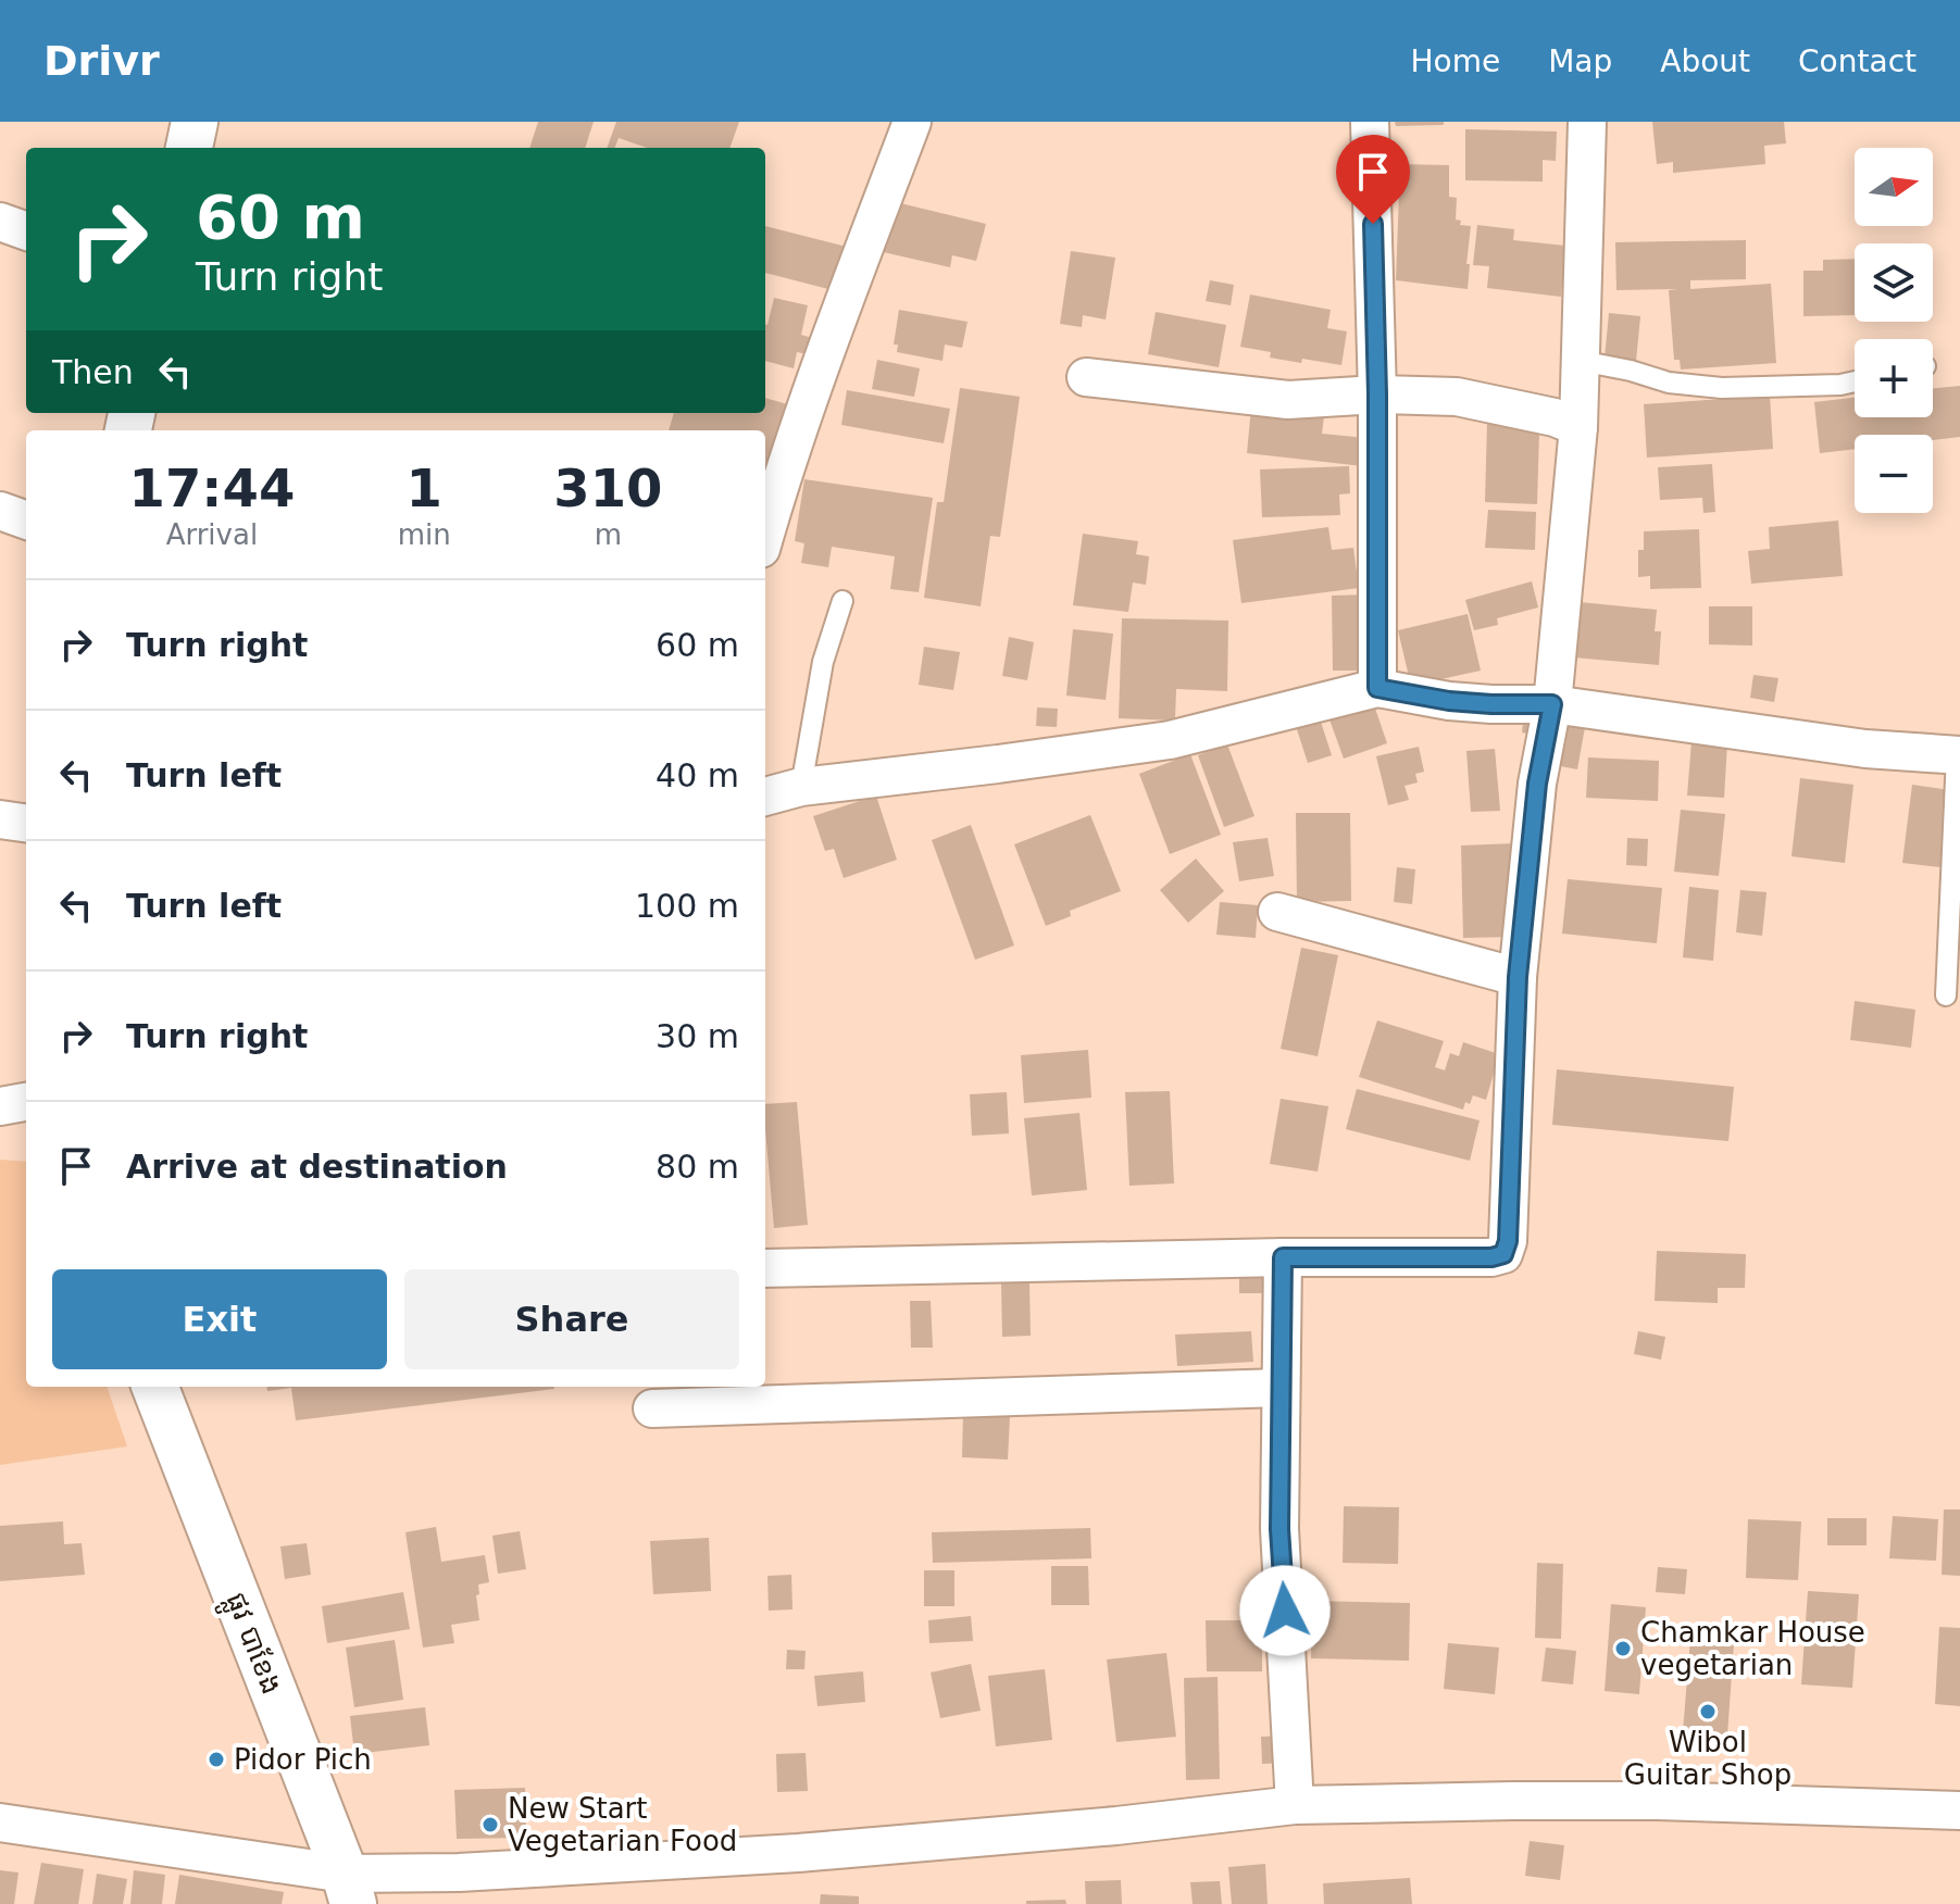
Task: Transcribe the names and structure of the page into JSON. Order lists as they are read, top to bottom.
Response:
{
  "streets": {
    "street": ["ផ្លូវ បាខែង"]
  },
  "places": [
    "Chamkar House vegetarian",
    "Wibol Guitar Shop",
    "Pidor Pich",
    "New Start Vegetarian Food"
  ],
  "north": "right",
  "page": {
    "header": "Drivr",
    "nav": [
      "Home",
      "Map",
      "About",
      "Contact"
    ],
    "map_buttons": ["+", "−"],
    "turn": ["60 m", "Turn right"],
    "then": "Then",
    "eta": [
      "17:44",
      "Arrival",
      "1",
      "min",
      "310",
      "m"
    ],
    "list": [
      {
        "name": "Turn right",
        "value": "60 m"
      },
      {
        "name": "Turn left",
        "value": "40 m"
      },
      {
        "name": "Turn left",
        "value": "100 m"
      },
      {
        "name": "Turn right",
        "value": "30 m"
      },
      {
        "name": "Arrive at destination",
        "value": "80 m"
      }
    ],
    "buttons": ["Exit", "Share"]
  }
}
